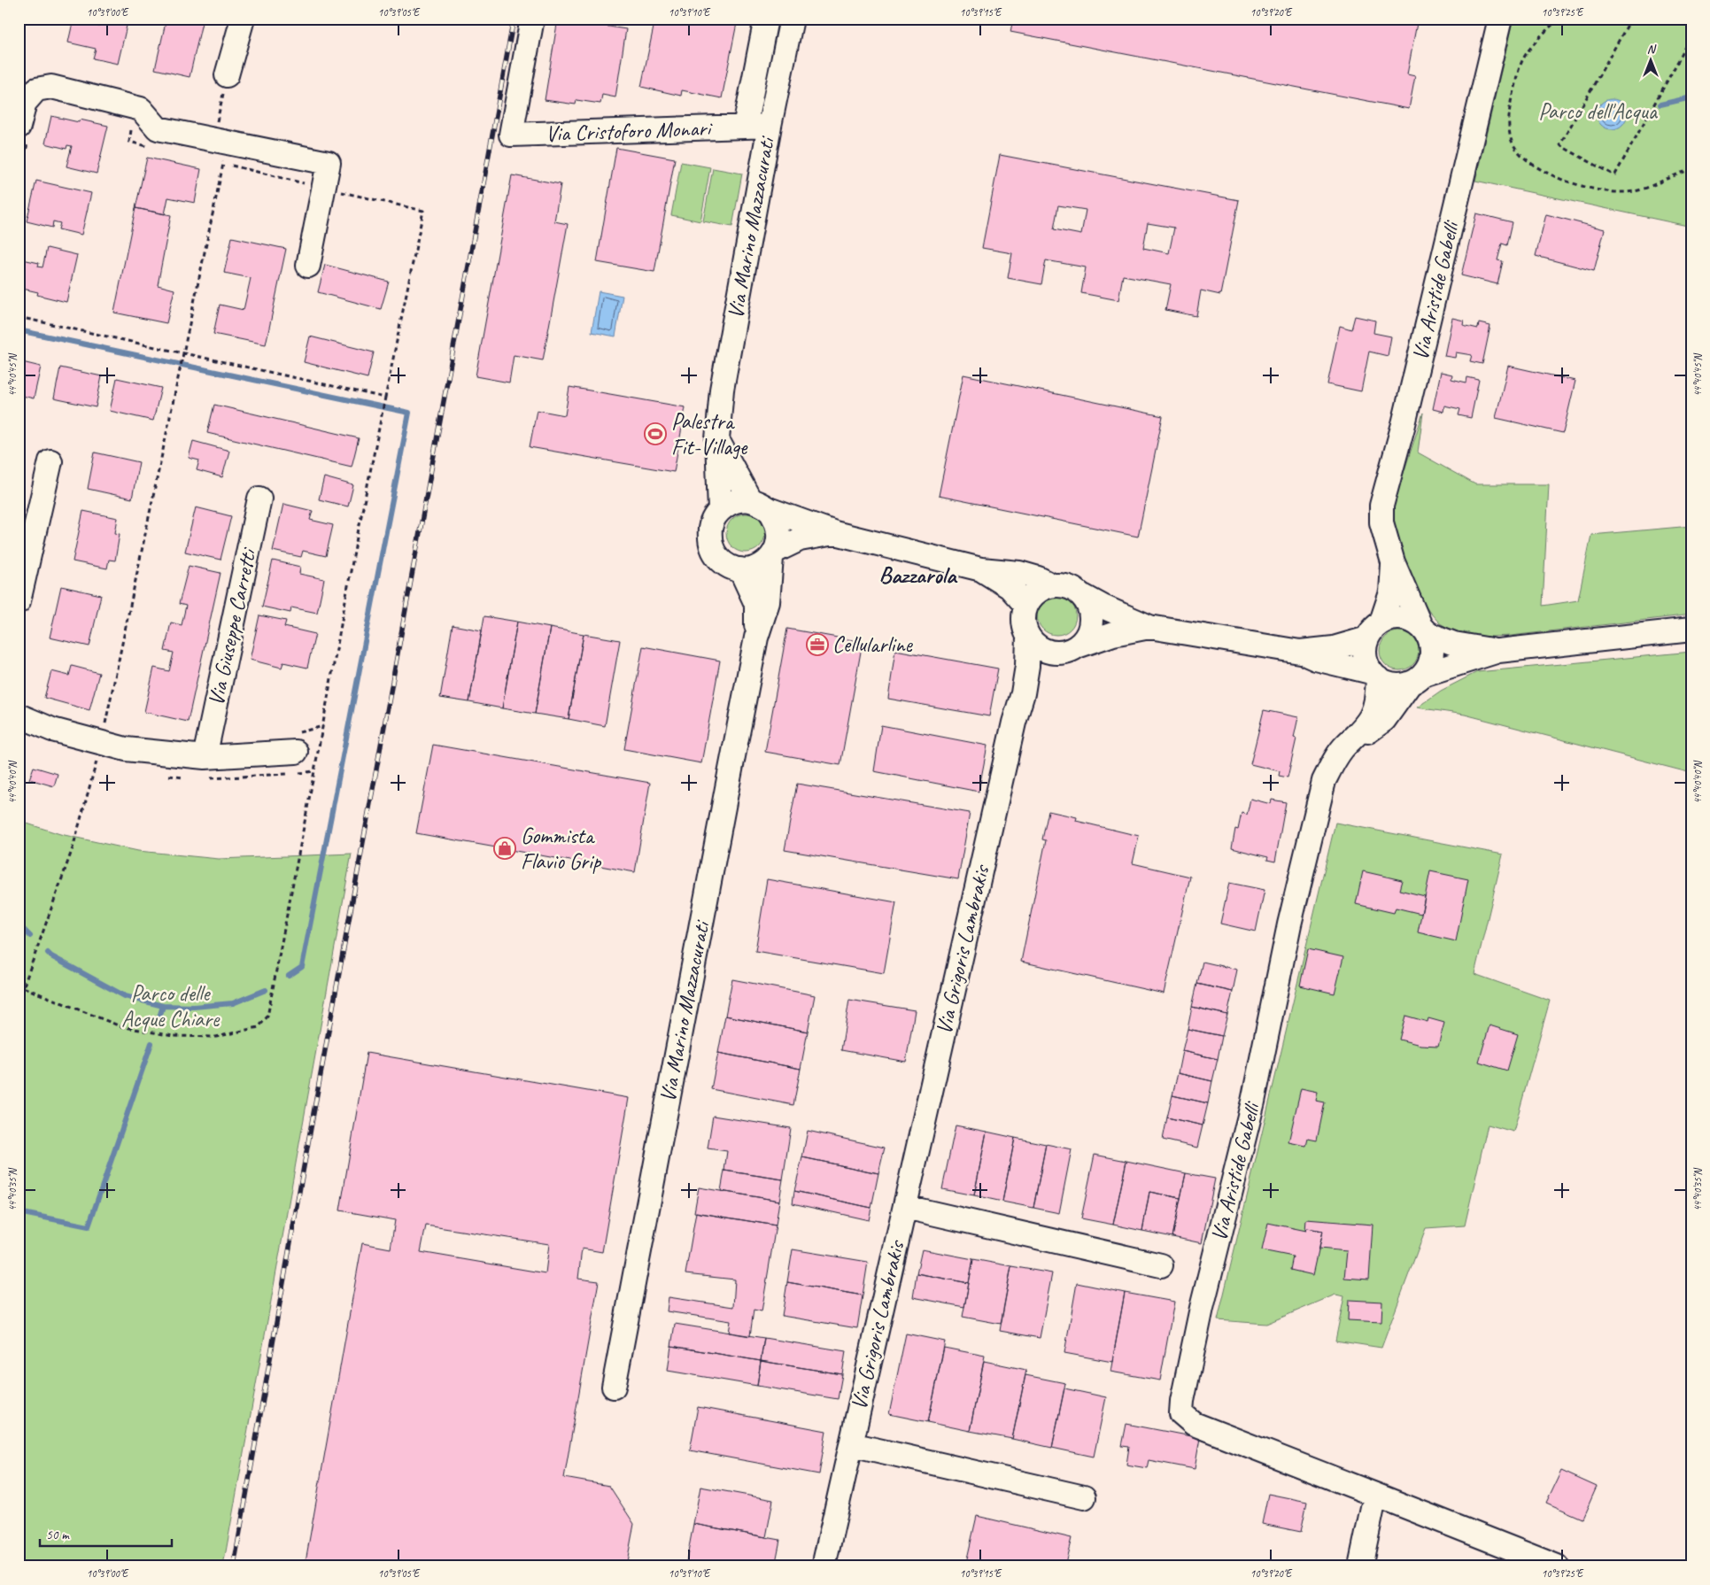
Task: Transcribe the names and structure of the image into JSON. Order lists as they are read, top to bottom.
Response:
{
  "streets": {
    "street": [
      "Via Cristoforo Monari",
      "Via Marino Mazzacurati",
      "Via Aristide Gabelli",
      "Via Giuseppe Carretti",
      "Via Grigoris Lambrakis"
    ]
  },
  "crossings": [
    ["Via Cristoforo Monari", "Via Marino Mazzacurati"]
  ],
  "districts": ["Bazzarola"],
  "parks": ["Parco dell'Acqua", "Parco delle Acque Chiare"],
  "places": {
    "sports": ["Palestra Fit-Village"],
    "office": ["Cellularline"],
    "shop": ["Gommista Flavio Grip"]
  },
  "scale_bar": "50 m",
  "north": "top",
  "coordinates": [
    "10°39'00\"E",
    "10°39'05\"E",
    "10°39'10\"E",
    "10°39'15\"E",
    "10°39'20\"E",
    "10°39'25\"E",
    "44°40'45\"N",
    "44°40'40\"N",
    "44°40'35\"N"
  ]
}
